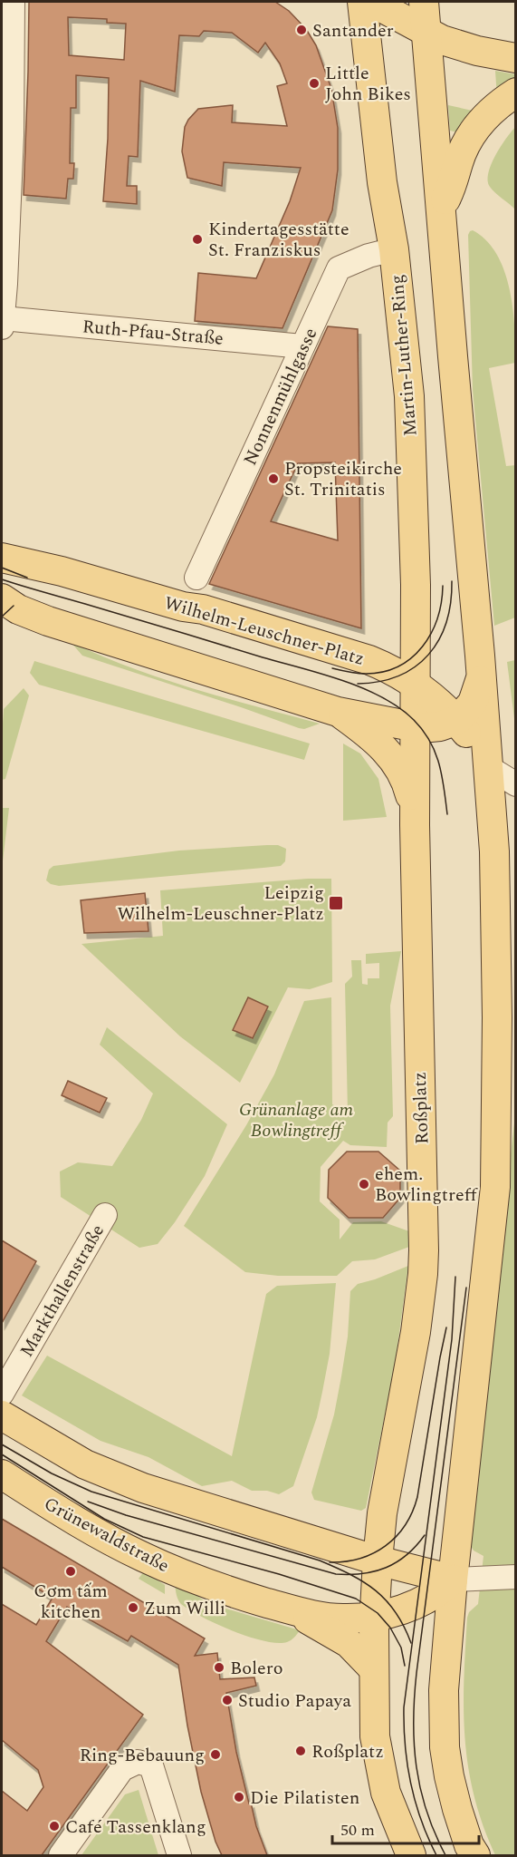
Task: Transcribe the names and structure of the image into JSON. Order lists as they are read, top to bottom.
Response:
{
  "streets": {
    "main road": [
      "Martin-Luther-Ring",
      "Wilhelm-Leuschner-Platz",
      "Roßplatz",
      "Grünewaldstraße"
    ],
    "street": ["Ruth-Pfau-Straße", "Nonnenmühlgasse", "Markthallenstraße"]
  },
  "crossings": [
    ["Ruth-Pfau-Straße", "Nonnenmühlgasse"],
    ["Martin-Luther-Ring", "Nonnenmühlgasse"],
    ["Martin-Luther-Ring", "Wilhelm-Leuschner-Platz"],
    ["Martin-Luther-Ring", "Roßplatz"],
    ["Wilhelm-Leuschner-Platz", "Roßplatz"],
    ["Roßplatz", "Grünewaldstraße"]
  ],
  "parks": ["Grünanlage am Bowlingtreff"],
  "places": {
    "other": [
      "Santander",
      "Little John Bikes",
      "Kindertagesstätte St. Franziskus",
      "Propsteikirche St. Trinitatis",
      "ehem. Bowlingtreff",
      "Cơm tấm kitchen",
      "Zum Willi",
      "Bolero",
      "Studio Papaya",
      "Roßplatz",
      "Ring-Bebauung",
      "Die Pilatisten",
      "Café Tassenklang"
    ],
    "transit": ["Leipzig Wilhelm-Leuschner-Platz"]
  },
  "scale_bar": "50 m"
}
